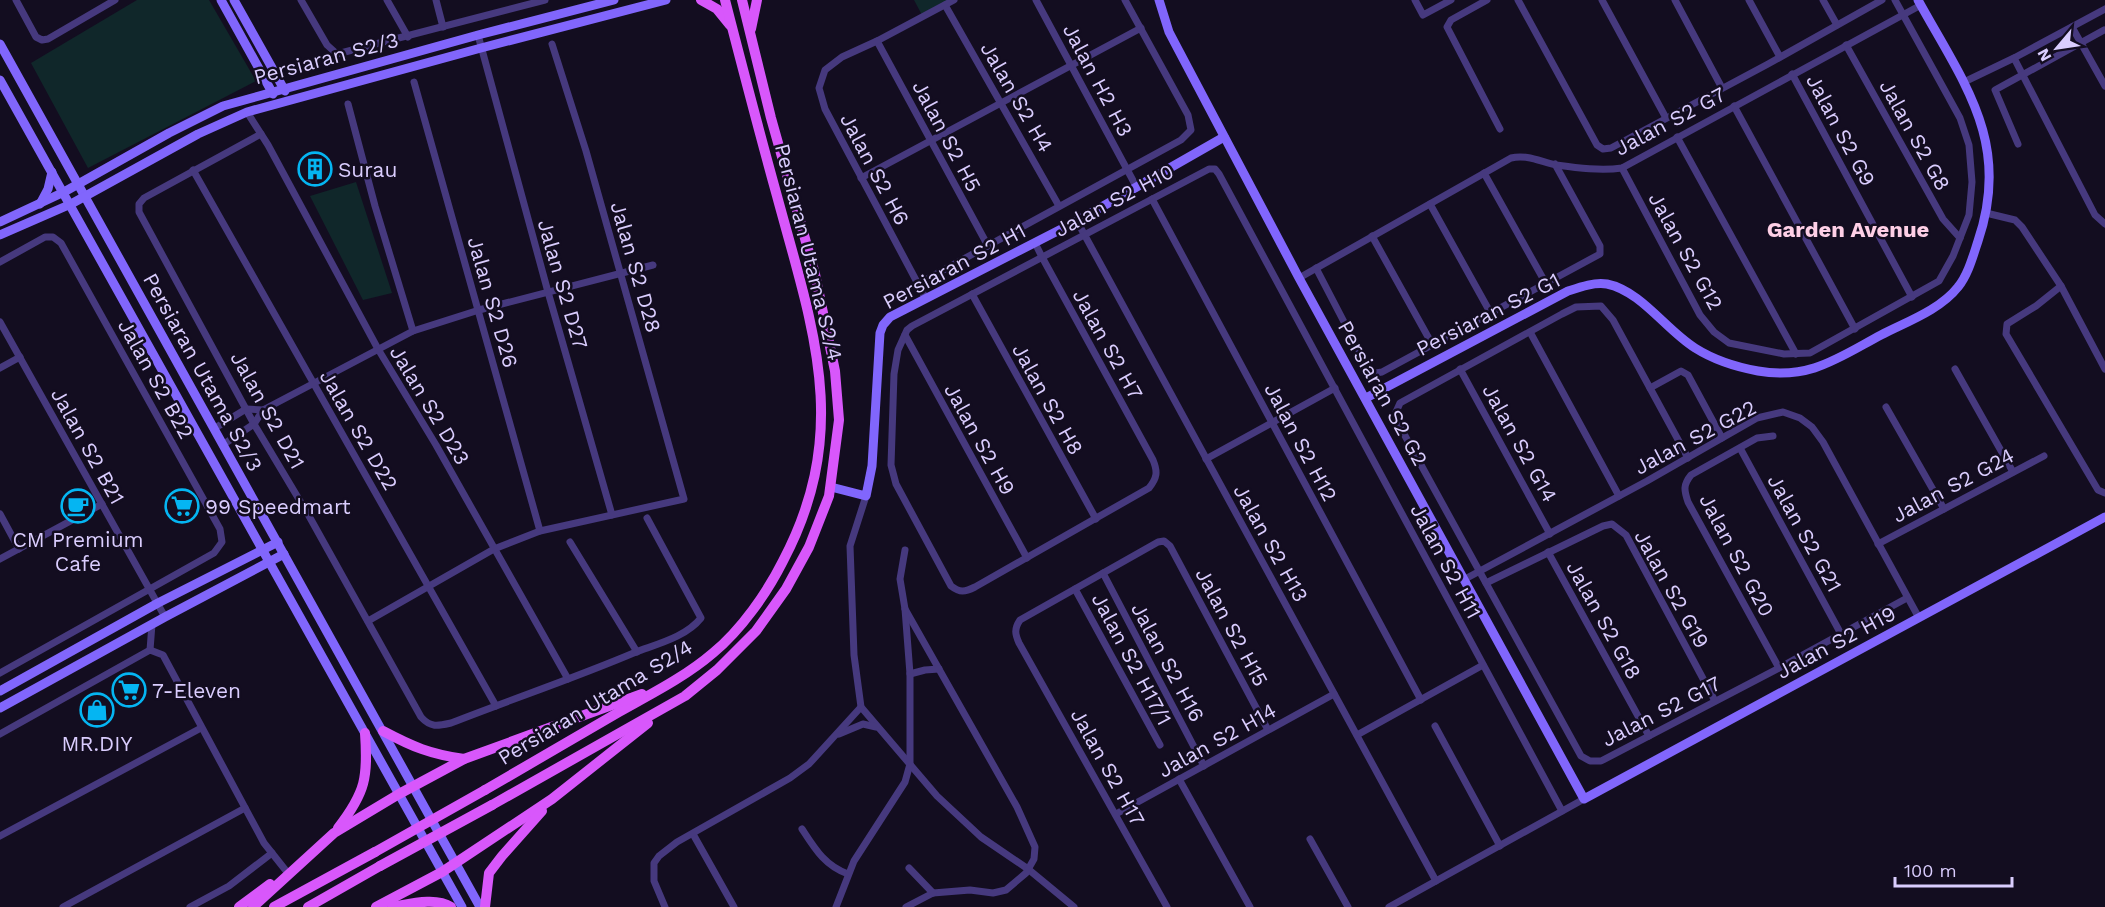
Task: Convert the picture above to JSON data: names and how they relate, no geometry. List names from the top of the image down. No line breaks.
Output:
{"streets":{"main road":["Persiaran Utama S2/4"],"street":["Persiaran S2/3","Jalan H2 H3","Jalan S2 H4","Jalan S2 G7","Jalan S2 G9","Jalan S2 G8","Jalan S2 H5","Jalan S2 H6","Jalan S2 H10","Jalan S2 G12","Persiaran S2 H1","Jalan S2 D28","Jalan S2 D27","Jalan S2 D26","Persiaran S2 G1","Jalan S2 H7","Persiaran Utama S2/3","Jalan S2 B22","Persiaran S2 G2","Jalan S2 H8","Jalan S2 D23","Jalan S2 D21","Jalan S2 D22","Jalan S2 G22","Jalan S2 H9","Jalan S2 H12","Jalan S2 G14","Jalan S2 B21","Jalan S2 G24","Jalan S2 G21","Jalan S2 H13","Jalan S2 G20","Jalan S2 H11","Jalan S2 G19","Jalan S2 G18","Jalan S2 H15","Jalan S2 H19","Jalan S2 H17/1","Jalan S2 H16","Jalan S2 G17","Jalan S2 H14","Jalan S2 H17"]},"crossings":[["Persiaran S2/3","Jalan S2 D27"],["Persiaran S2/3","Persiaran Utama S2/3"],["Jalan H2 H3","Persiaran S2 H1"],["Jalan S2 G7","Jalan S2 G9"],["Jalan S2 G7","Jalan S2 G8"],["Jalan S2 G7","Jalan S2 G12"],["Jalan S2 G7","Persiaran S2 G1"],["Jalan S2 G7","Persiaran S2 G2"],["Jalan S2 H5","Jalan S2 H6"],["Jalan S2 H6","Persiaran S2 H1"],["Jalan S2 H10","Jalan S2 H7"],["Jalan S2 H10","Jalan S2 H8"],["Jalan S2 H10","Jalan S2 H9"],["Jalan S2 H10","Jalan S2 H12"],["Jalan S2 H10","Jalan S2 H13"],["Jalan S2 H10","Jalan S2 H11"],["Persiaran S2 H1","Jalan S2 H7"],["Persiaran S2 H1","Persiaran S2 G2"],["Persiaran S2 H1","Jalan S2 H13"],["Jalan S2 D28","Jalan S2 D27"],["Persiaran S2 G1","Persiaran S2 G2"],["Jalan S2 H7","Jalan S2 H8"],["Jalan S2 B22","Jalan S2 B21"],["Persiaran S2 G2","Jalan S2 G22"],["Persiaran S2 G2","Jalan S2 H19"],["Jalan S2 D21","Jalan S2 D22"],["Jalan S2 G22","Jalan S2 G14"],["Jalan S2 G22","Jalan S2 G24"],["Jalan S2 G22","Jalan S2 H19"],["Jalan S2 G22","Jalan S2 G17"],["Jalan S2 G14","Jalan S2 G17"],["Jalan S2 G21","Jalan S2 G20"],["Jalan S2 G21","Jalan S2 G17"],["Jalan S2 H13","Jalan S2 H14"],["Jalan S2 G20","Jalan S2 G17"],["Jalan S2 G19","Jalan S2 G18"],["Jalan S2 G19","Jalan S2 G17"],["Jalan S2 G18","Jalan S2 G17"],["Jalan S2 H15","Jalan S2 H16"],["Jalan S2 H15","Jalan S2 H14"],["Jalan S2 H17/1","Jalan S2 H17"],["Jalan S2 H16","Jalan S2 H14"],["Jalan S2 H14","Jalan S2 H17"]],"districts":["Garden Avenue"],"places":{"building":["Surau"],"cafe":["CM Premium Cafe"],"supermarket":["99 Speedmart","7-Eleven"],"shop":["MR.DIY"]},"scale_bar":"100 m","north":"bottom left"}
